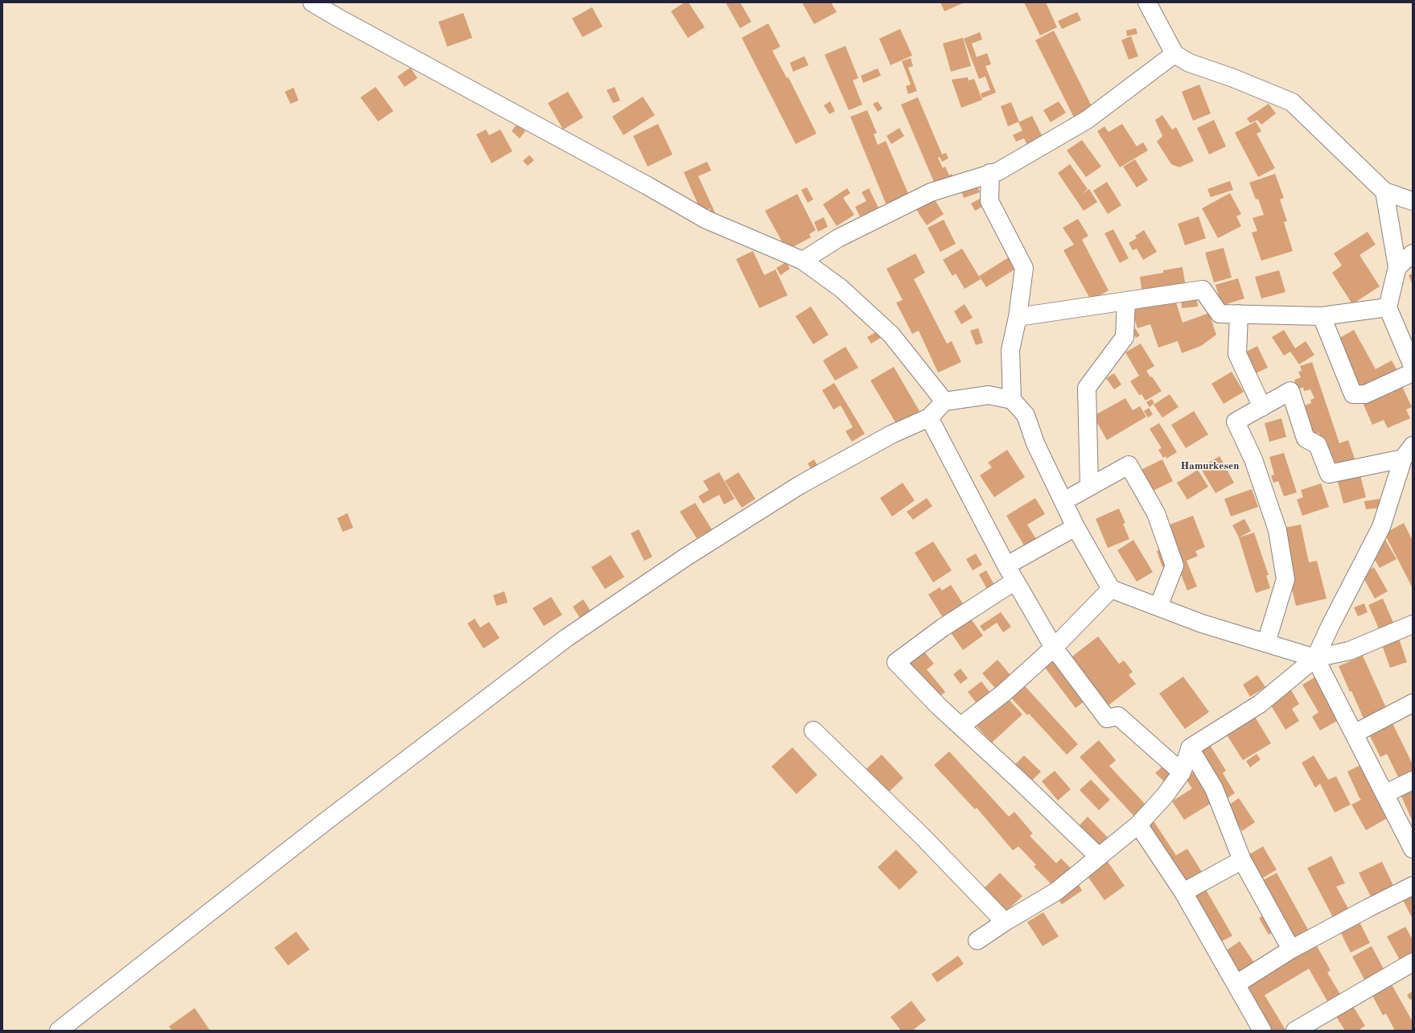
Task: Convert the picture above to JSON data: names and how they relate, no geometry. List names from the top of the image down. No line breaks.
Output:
{"districts":["Hamurkesen"]}
